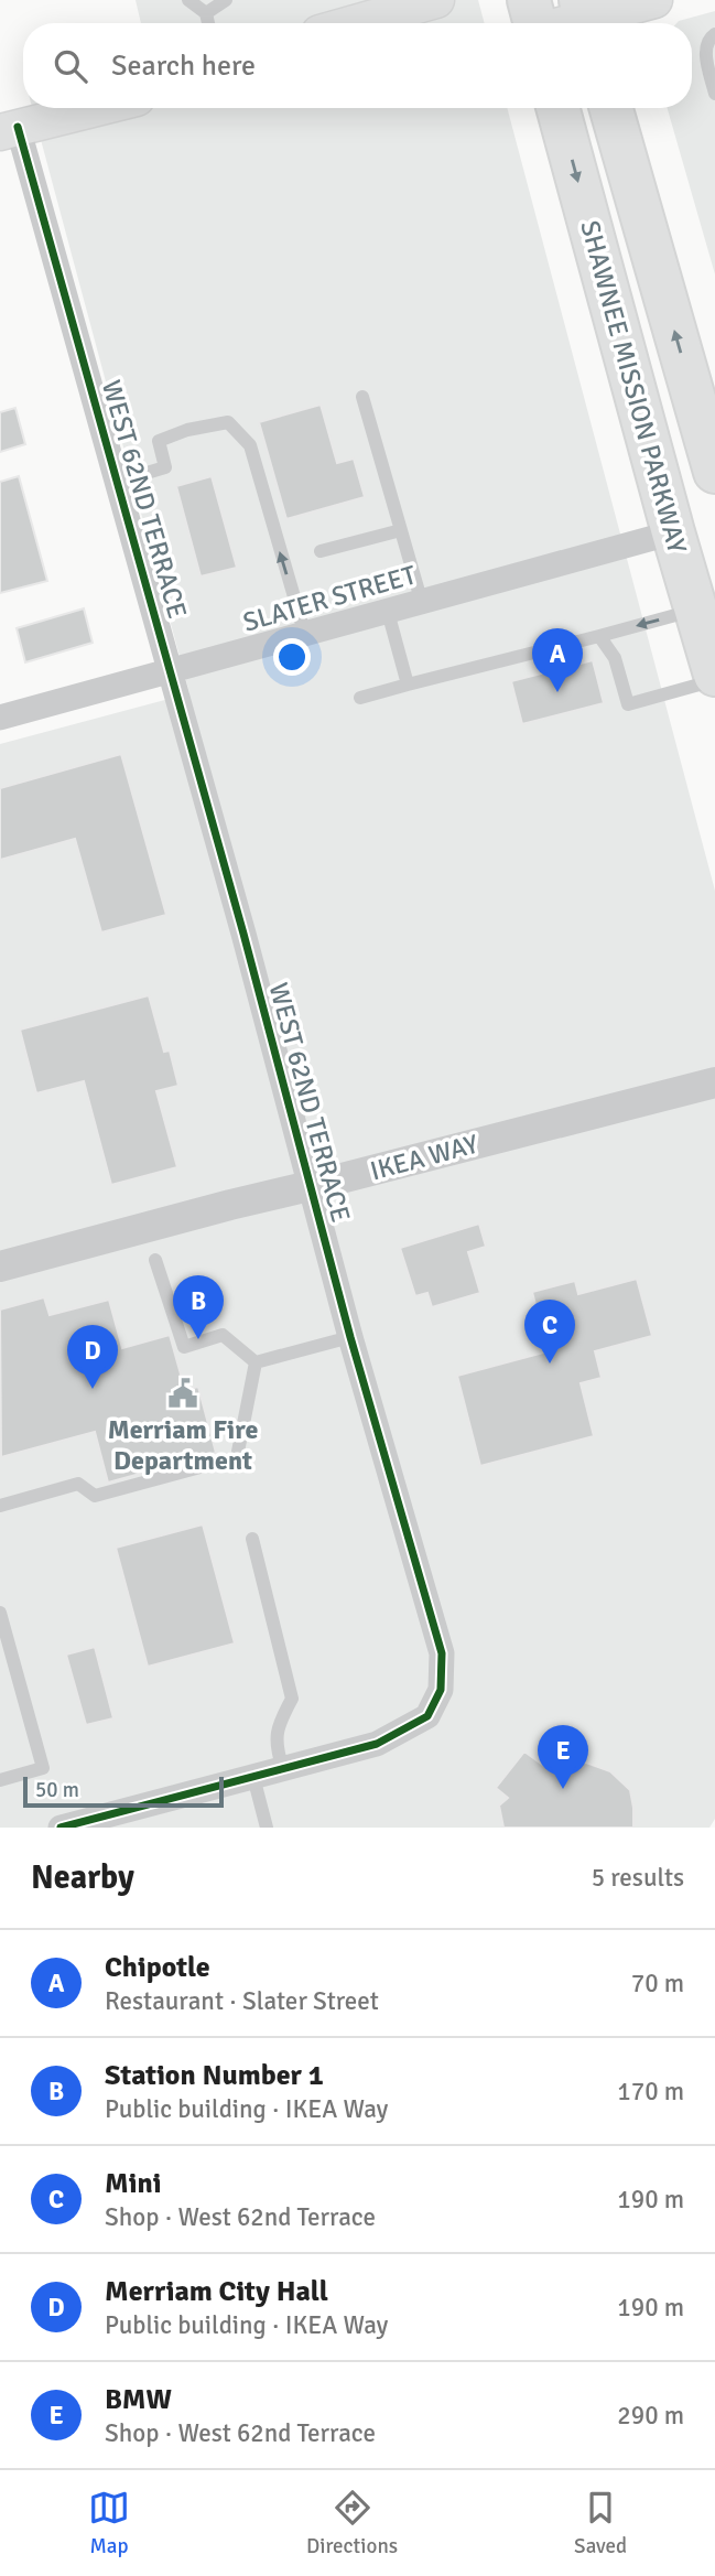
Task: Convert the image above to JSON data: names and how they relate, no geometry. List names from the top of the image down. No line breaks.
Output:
{"streets":{"highway":["SHAWNEE MISSION PARKWAY"],"street":["WEST 62ND TERRACE","SLATER STREET","IKEA WAY"]},"crossings":[["SHAWNEE MISSION PARKWAY","SLATER STREET"],["WEST 62ND TERRACE","SLATER STREET"],["WEST 62ND TERRACE","IKEA WAY"]],"places":{"public building":["Merriam Fire Department"]},"scale_bar":"50 m","page":{"search":"Search here","pins":["A","B","C","D","E"],"scale":"50 m","heading":["Nearby","5 results"],"list":[{"mark":"A","name":"Chipotle","note":"Restaurant · Slater Street","value":"70 m"},{"mark":"B","name":"Station Number 1","note":"Public building · IKEA Way","value":"170 m"},{"mark":"C","name":"Mini","note":"Shop · West 62nd Terrace","value":"190 m"},{"mark":"D","name":"Merriam City Hall","note":"Public building · IKEA Way","value":"190 m"},{"mark":"E","name":"BMW","note":"Shop · West 62nd Terrace","value":"290 m"}],"nav":["Map","Directions","Saved"]}}
